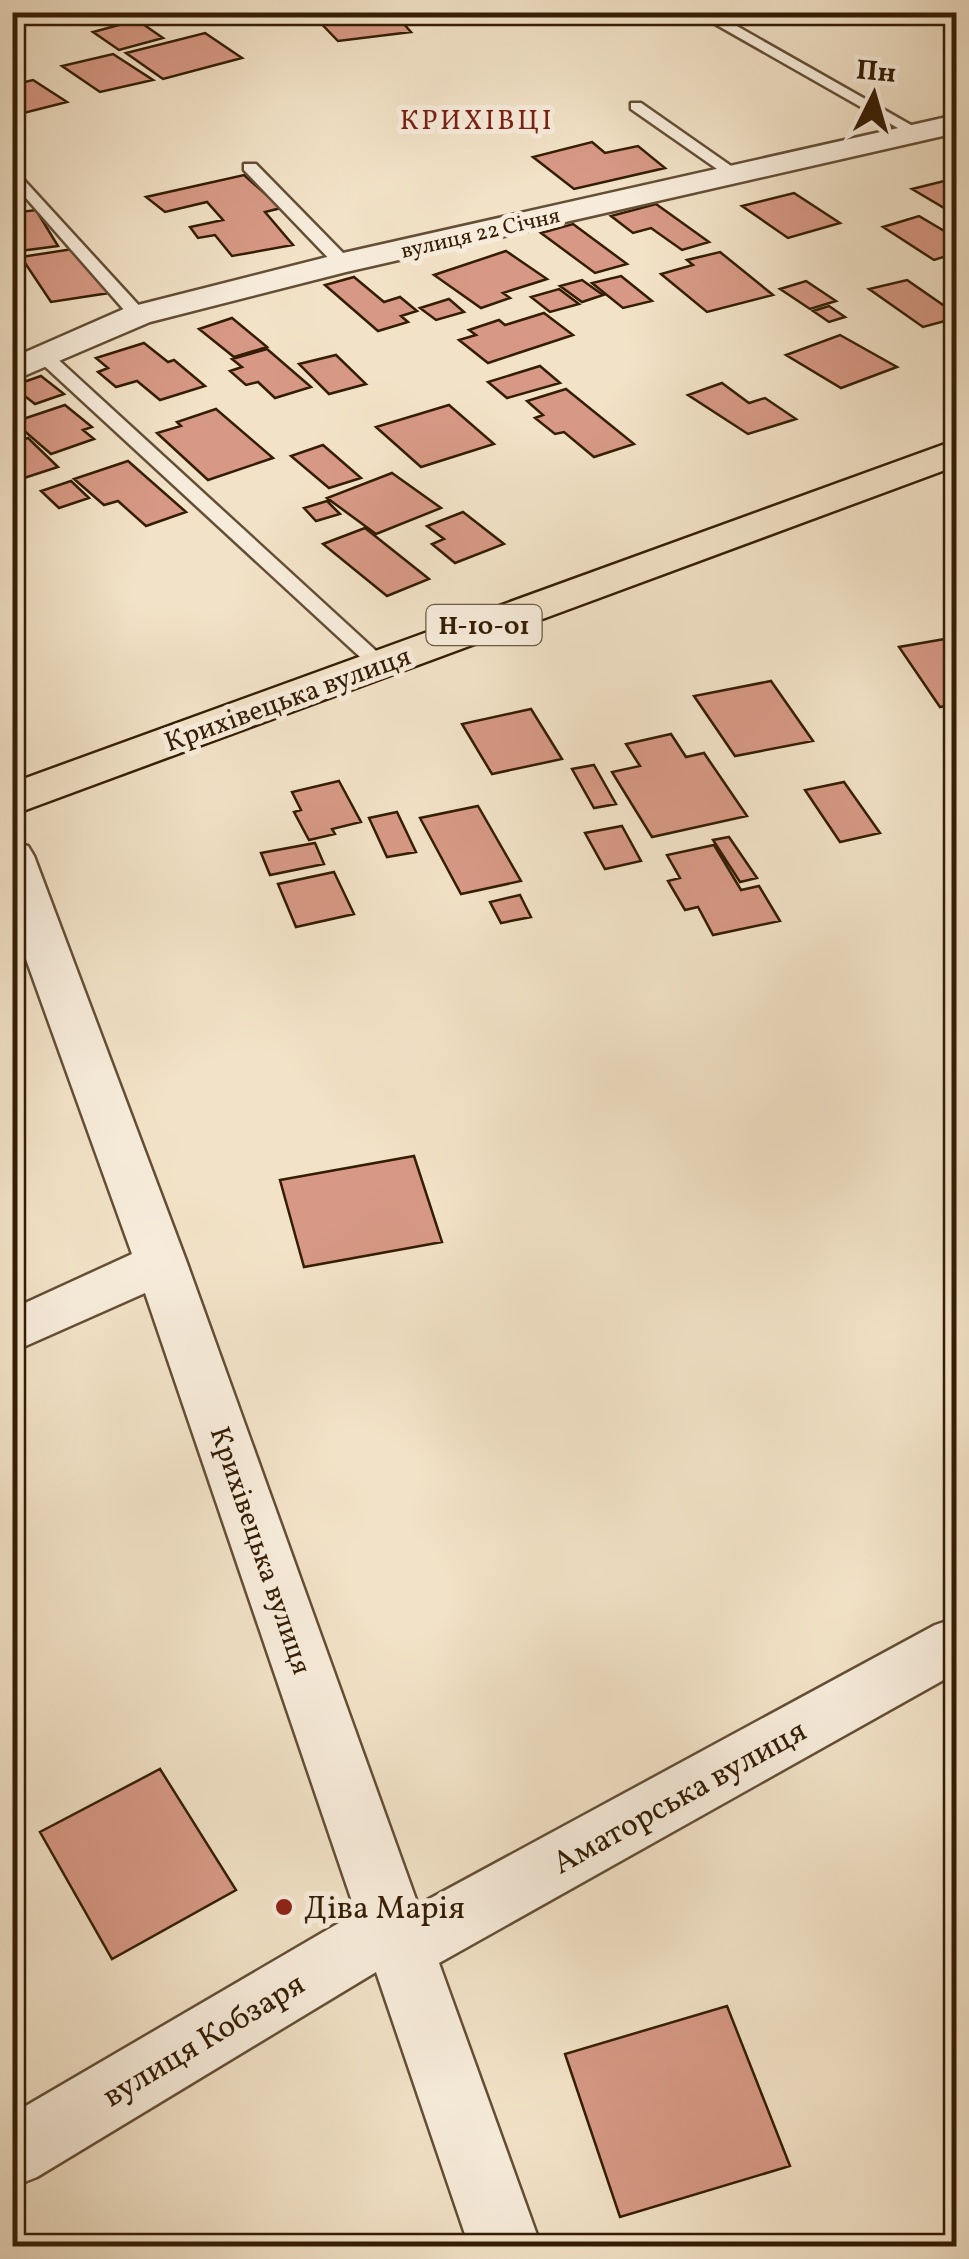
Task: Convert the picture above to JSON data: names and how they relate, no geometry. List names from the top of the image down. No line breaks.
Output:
{"streets":{"main road":["Н-10-01","Крихівецька вулиця"],"street":["вулиця 22 Січня","Аматорська вулиця","вулиця Кобзаря"]},"crossings":[["Крихівецька вулиця","Аматорська вулиця"],["Крихівецька вулиця","вулиця Кобзаря"],["Аматорська вулиця","вулиця Кобзаря"]],"districts":["КРИХІВЦІ"],"places":["Діва Марія"],"north":"top"}
